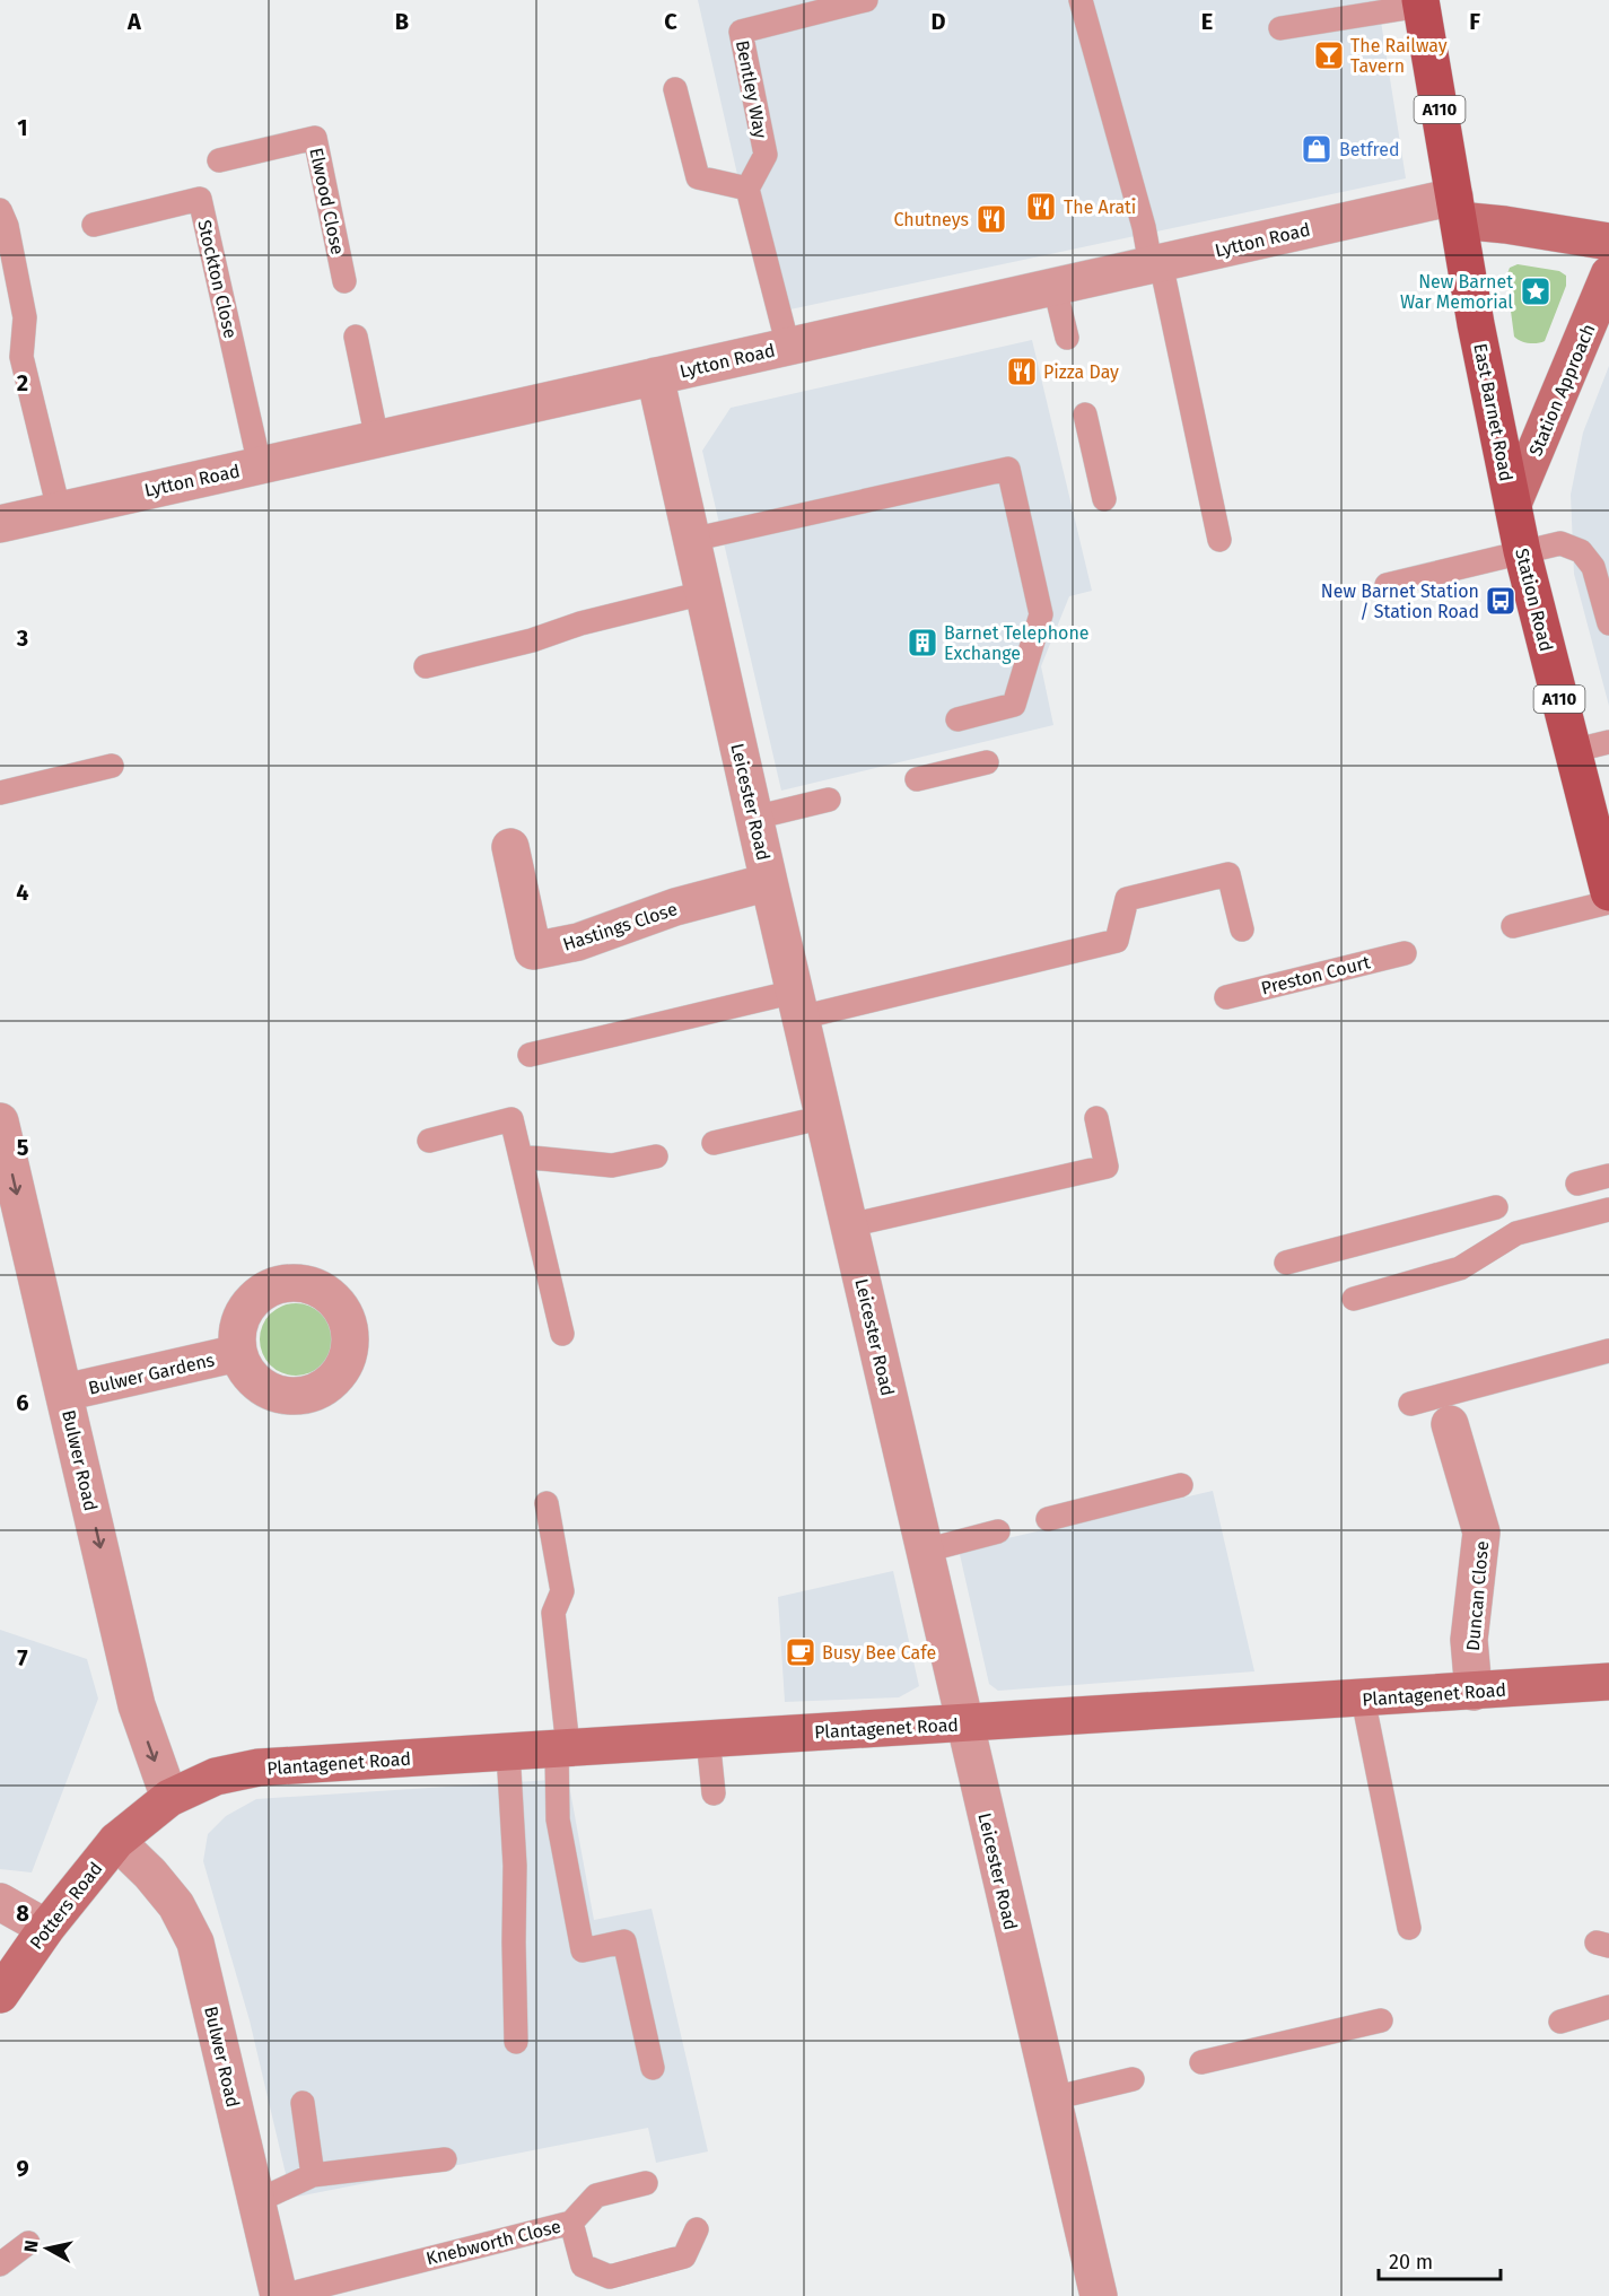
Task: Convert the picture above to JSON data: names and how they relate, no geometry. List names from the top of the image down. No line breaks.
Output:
{"streets":{"main road":["A110","East Barnet Road","Station Road"],"street":["Lytton Road","Station Approach","Leicester Road","Hastings Close","Bulwer Gardens","Bulwer Road","Duncan Close","Plantagenet Road","Potters Road"],"lane":["Bentley Way","Elwood Close","Stockton Close","Preston Court","Knebworth Close"]},"crossings":[["Lytton Road","Stockton Close"],["Lytton Road","East Barnet Road"],["Lytton Road","Leicester Road"],["Station Approach","East Barnet Road"],["Station Approach","Station Road"],["East Barnet Road","Station Road"],["Leicester Road","Hastings Close"],["Leicester Road","Plantagenet Road"],["Bulwer Gardens","Bulwer Road"],["Bulwer Road","Plantagenet Road"],["Bulwer Road","Potters Road"],["Bulwer Road","Knebworth Close"],["Duncan Close","Plantagenet Road"],["Plantagenet Road","Potters Road"]],"one_way":["Bulwer Road"],"places":{"bar":["The Railway Tavern"],"shop":["Betfred"],"restaurant":["The Arati","Chutneys","Pizza Day"],"place":["New Barnet War Memorial"],"bus stop":["New Barnet Station / Station Road"],"building":["Barnet Telephone Exchange"],"cafe":["Busy Bee Cafe"]},"scale_bar":"20 m","north":"left","grid":{"columns":["A","B","C","D","E","F"],"rows":["1","2","3","4","5","6","7","8","9"]}}
